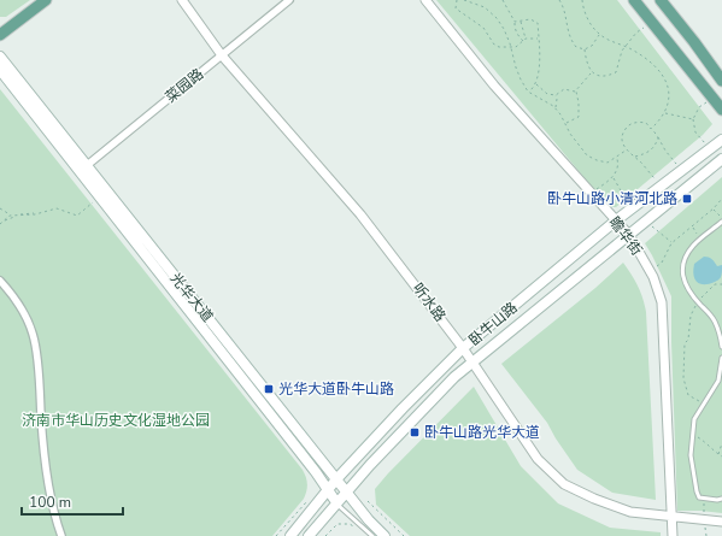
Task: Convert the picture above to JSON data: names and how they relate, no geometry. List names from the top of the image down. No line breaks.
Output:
{"streets":{"main road":["光华大道","卧牛山路"],"street":["菜园路","瞻华街","听水路"]},"crossings":[["菜园路","光华大道"],["菜园路","听水路"],["瞻华街","听水路"],["瞻华街","卧牛山路"],["光华大道","卧牛山路"],["听水路","卧牛山路"]],"parks":["济南市华山历史文化湿地公园"],"places":{"transit":["卧牛山路小清河北路","光华大道卧牛山路","卧牛山路光华大道"]},"scale_bar":"100 m"}
